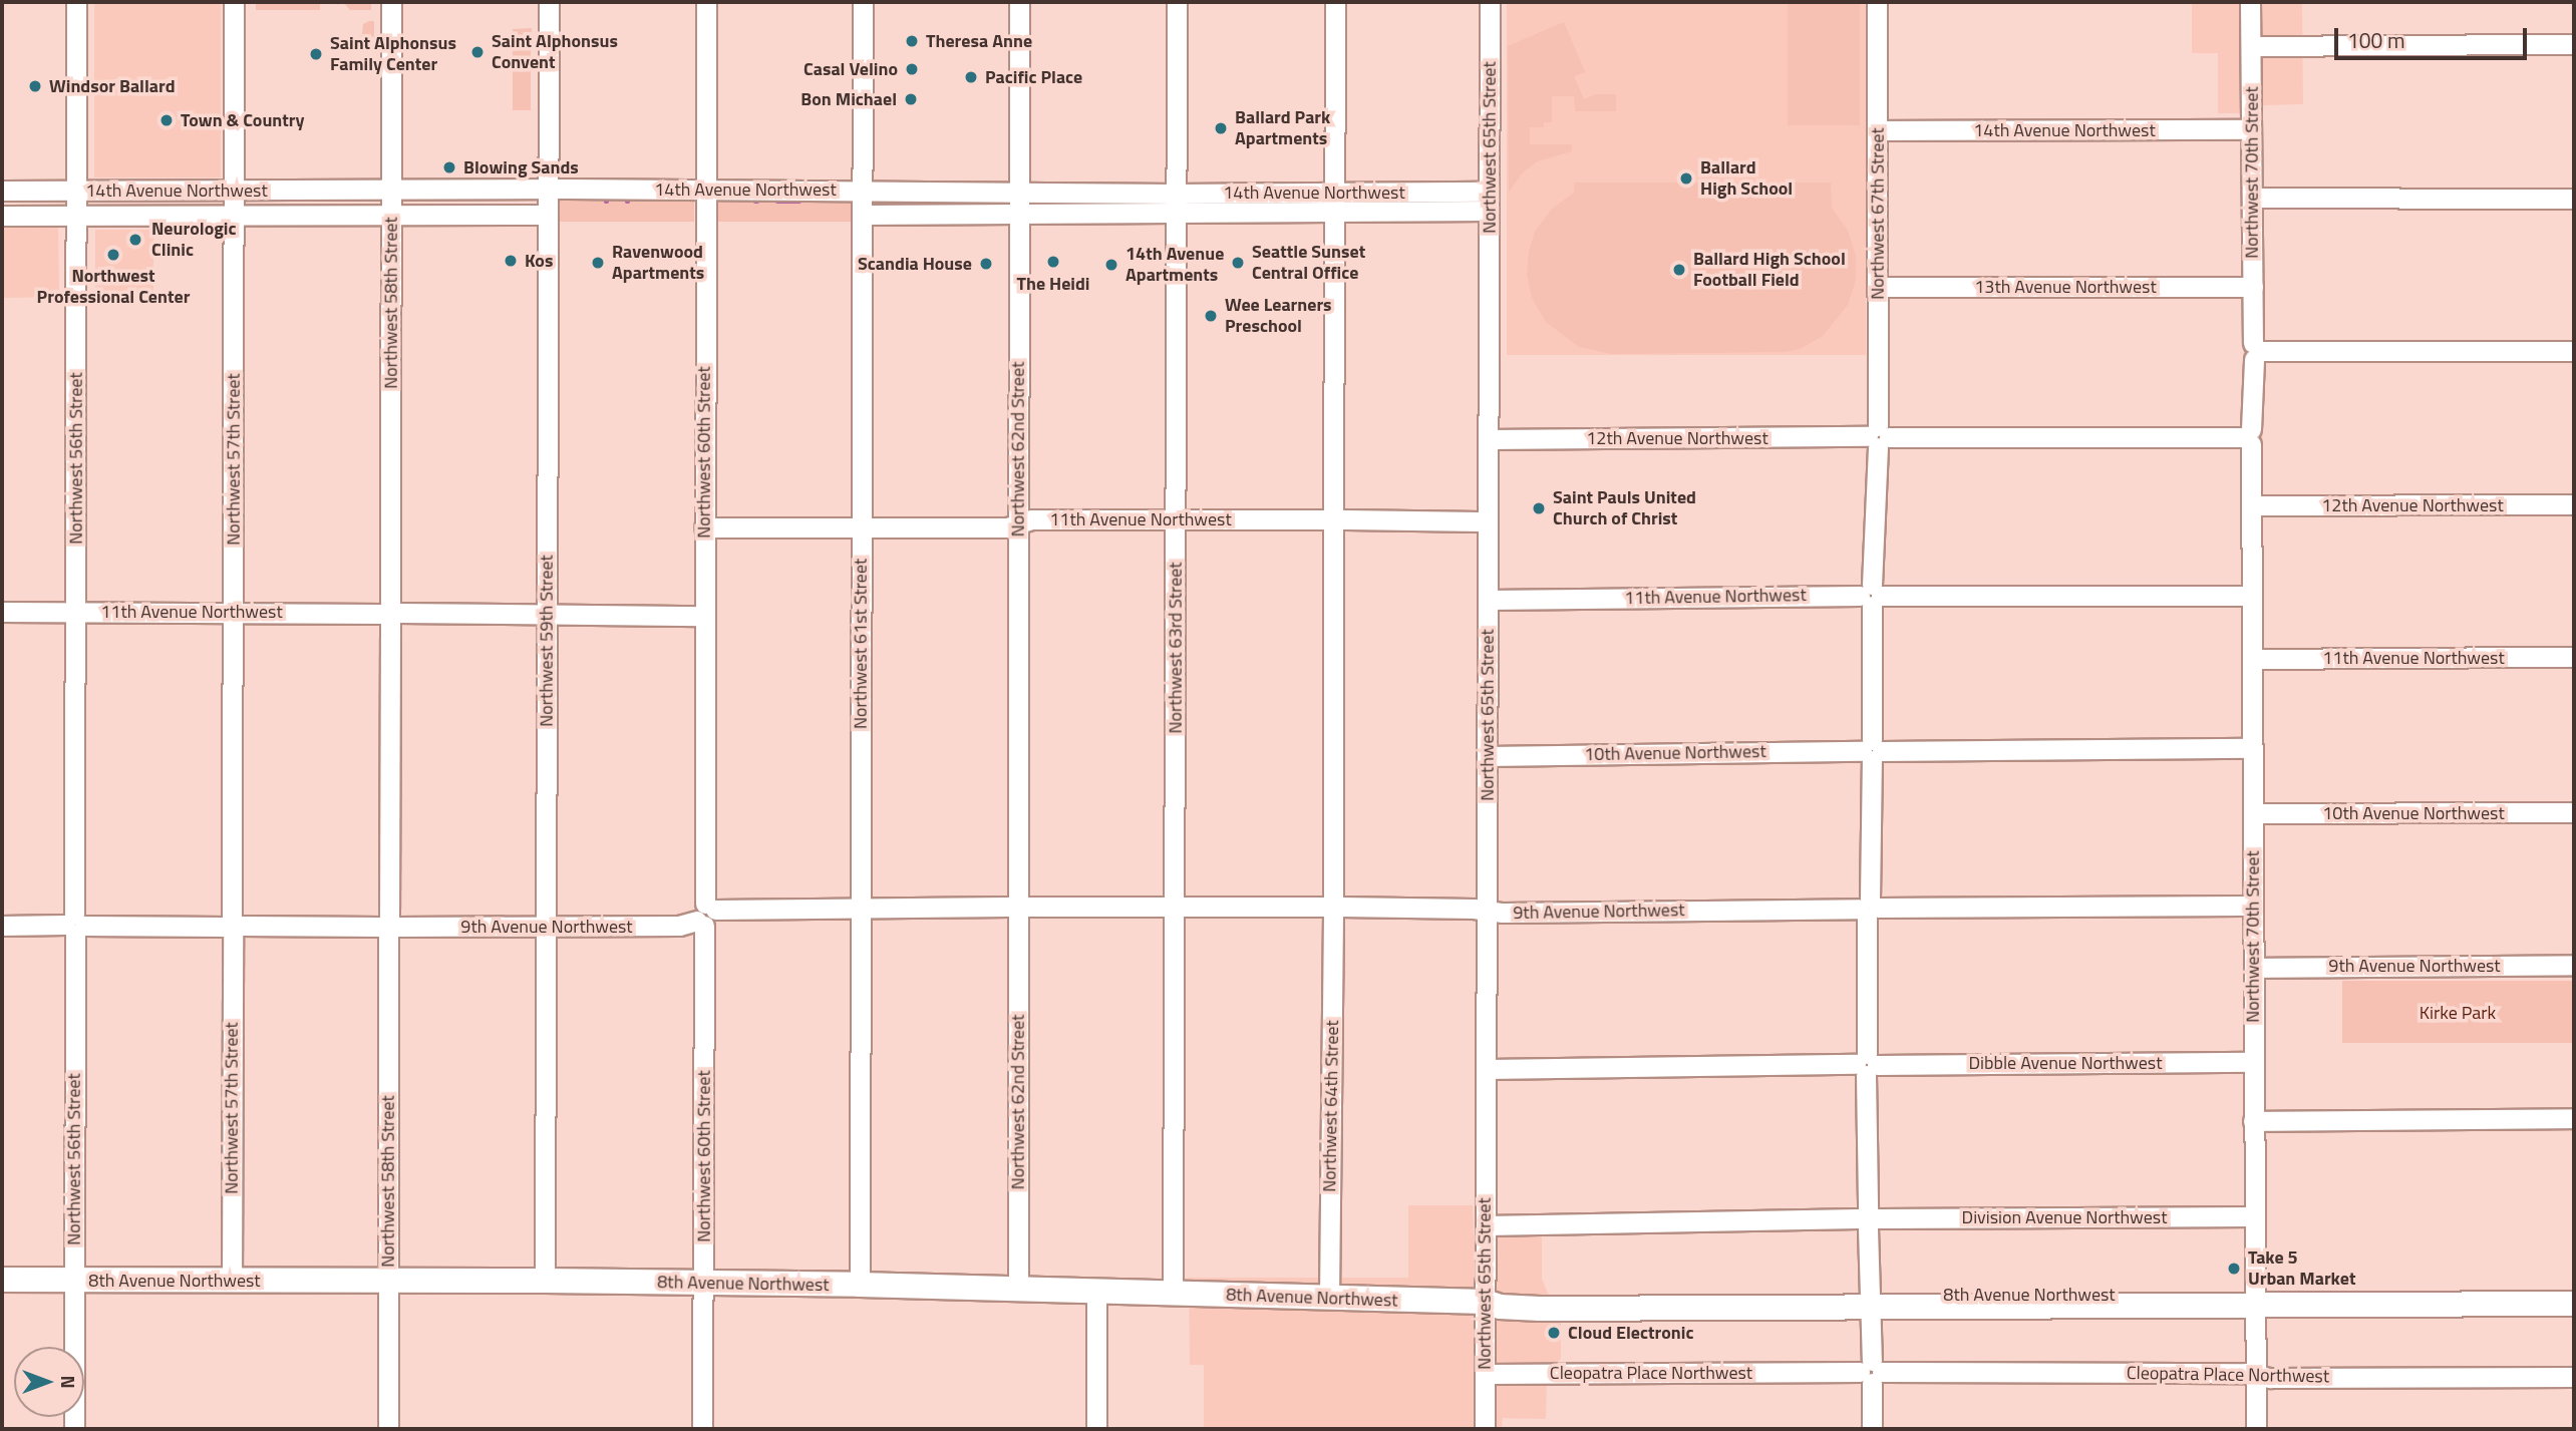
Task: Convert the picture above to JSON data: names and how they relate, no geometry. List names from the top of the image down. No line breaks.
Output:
{"streets":{"main road":["8th Avenue Northwest"],"street":["14th Avenue Northwest","Northwest 65th Street","Northwest 70th Street","Northwest 67th Street","13th Avenue Northwest","Northwest 58th Street","12th Avenue Northwest","Northwest 62nd Street","Northwest 60th Street","Northwest 56th Street","Northwest 57th Street","11th Avenue Northwest","Northwest 59th Street","Northwest 61st Street","Northwest 63rd Street","10th Avenue Northwest","9th Avenue Northwest","Dibble Avenue Northwest","Northwest 64th Street","Division Avenue Northwest","Cleopatra Place Northwest"]},"crossings":[["14th Avenue Northwest","Northwest 65th Street"],["14th Avenue Northwest","Northwest 70th Street"],["14th Avenue Northwest","Northwest 67th Street"],["14th Avenue Northwest","Northwest 58th Street"],["14th Avenue Northwest","Northwest 62nd Street"],["14th Avenue Northwest","Northwest 60th Street"],["14th Avenue Northwest","Northwest 56th Street"],["14th Avenue Northwest","Northwest 57th Street"],["14th Avenue Northwest","Northwest 59th Street"],["14th Avenue Northwest","Northwest 61st Street"],["14th Avenue Northwest","Northwest 63rd Street"],["14th Avenue Northwest","Northwest 64th Street"],["Northwest 65th Street","12th Avenue Northwest"],["Northwest 65th Street","11th Avenue Northwest"],["Northwest 65th Street","10th Avenue Northwest"],["Northwest 65th Street","9th Avenue Northwest"],["Northwest 65th Street","Dibble Avenue Northwest"],["Northwest 65th Street","Division Avenue Northwest"],["Northwest 65th Street","8th Avenue Northwest"],["Northwest 65th Street","Cleopatra Place Northwest"],["Northwest 70th Street","13th Avenue Northwest"],["Northwest 70th Street","12th Avenue Northwest"],["Northwest 70th Street","11th Avenue Northwest"],["Northwest 70th Street","10th Avenue Northwest"],["Northwest 70th Street","9th Avenue Northwest"],["Northwest 70th Street","Dibble Avenue Northwest"],["Northwest 70th Street","Division Avenue Northwest"],["Northwest 70th Street","8th Avenue Northwest"],["Northwest 70th Street","Cleopatra Place Northwest"],["Northwest 67th Street","13th Avenue Northwest"],["Northwest 67th Street","12th Avenue Northwest"],["Northwest 67th Street","11th Avenue Northwest"],["Northwest 67th Street","10th Avenue Northwest"],["Northwest 67th Street","9th Avenue Northwest"],["Northwest 67th Street","Dibble Avenue Northwest"],["Northwest 67th Street","Division Avenue Northwest"],["Northwest 67th Street","8th Avenue Northwest"],["Northwest 67th Street","Cleopatra Place Northwest"],["Northwest 58th Street","11th Avenue Northwest"],["Northwest 58th Street","9th Avenue Northwest"],["Northwest 58th Street","8th Avenue Northwest"],["Northwest 62nd Street","11th Avenue Northwest"],["Northwest 62nd Street","9th Avenue Northwest"],["Northwest 62nd Street","8th Avenue Northwest"],["Northwest 60th Street","11th Avenue Northwest"],["Northwest 60th Street","9th Avenue Northwest"],["Northwest 60th Street","8th Avenue Northwest"],["Northwest 56th Street","11th Avenue Northwest"],["Northwest 56th Street","9th Avenue Northwest"],["Northwest 56th Street","8th Avenue Northwest"],["Northwest 57th Street","11th Avenue Northwest"],["Northwest 57th Street","9th Avenue Northwest"],["Northwest 57th Street","8th Avenue Northwest"],["11th Avenue Northwest","Northwest 59th Street"],["11th Avenue Northwest","Northwest 61st Street"],["11th Avenue Northwest","Northwest 63rd Street"],["11th Avenue Northwest","Northwest 64th Street"],["Northwest 59th Street","9th Avenue Northwest"],["Northwest 59th Street","8th Avenue Northwest"],["Northwest 61st Street","9th Avenue Northwest"],["Northwest 61st Street","8th Avenue Northwest"],["Northwest 63rd Street","9th Avenue Northwest"],["Northwest 63rd Street","8th Avenue Northwest"],["9th Avenue Northwest","Northwest 64th Street"],["Northwest 64th Street","8th Avenue Northwest"]],"parks":["Kirke Park"],"places":["Theresa Anne","Saint Alphonsus Convent","Saint Alphonsus Family Center","Casal Velino","Pacific Place","Windsor Ballard","Bon Michael","Town & Country","Ballard Park Apartments","Blowing Sands","Ballard High School","Neurologic Clinic","Northwest Professional Center","Kos","The Heidi","Ravenwood Apartments","Seattle Sunset Central Office","Scandia House","14th Avenue Apartments","Ballard High School Football Field","Wee Learners Preschool","Saint Pauls United Church of Christ","Take 5 Urban Market","Cloud Electronic"],"scale_bar":"100 m","north":"right"}
